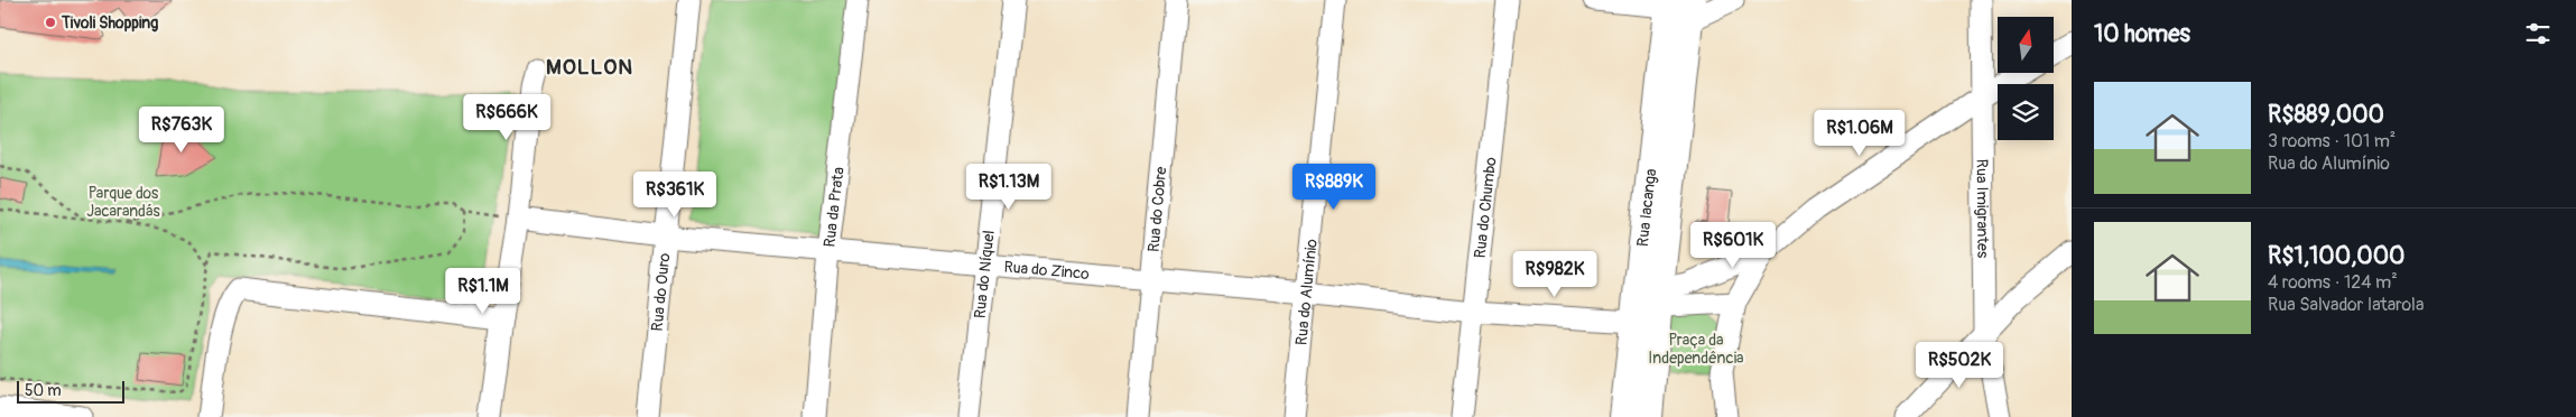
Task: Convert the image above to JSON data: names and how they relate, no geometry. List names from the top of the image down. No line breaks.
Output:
{"streets":{"main road":["Rua Iacanga"],"street":["Rua da Prata","Rua do Cobre","Rua do Chumbo","Rua Imigrantes","Rua do Zinco","Rua do Níquel","Rua do Ouro","Rua do Alumínio"]},"crossings":[["Rua da Prata","Rua do Zinco"],["Rua do Cobre","Rua do Zinco"],["Rua do Chumbo","Rua do Zinco"],["Rua Iacanga","Rua do Zinco"],["Rua do Zinco","Rua do Níquel"],["Rua do Zinco","Rua do Ouro"],["Rua do Zinco","Rua do Alumínio"]],"districts":["MOLLON"],"parks":["Parque dos Jacarandás","Praça da Independência"],"places":["Tivoli Shopping"],"scale_bar":"50 m","north":"top","page":{"heading":"10 homes","list":[{"name":"R$889,000","note":"3 rooms · 101 m² · Rua do Alumínio"},{"name":"R$1,100,000","note":"4 rooms · 124 m² · Rua Salvador Iatarola"}],"price":["R$666K","R$763K","R$1.06M","R$1.13M","R$889K","R$361K","R$601K","R$982K","R$1.1M","R$502K"],"scale":"50 m"}}
